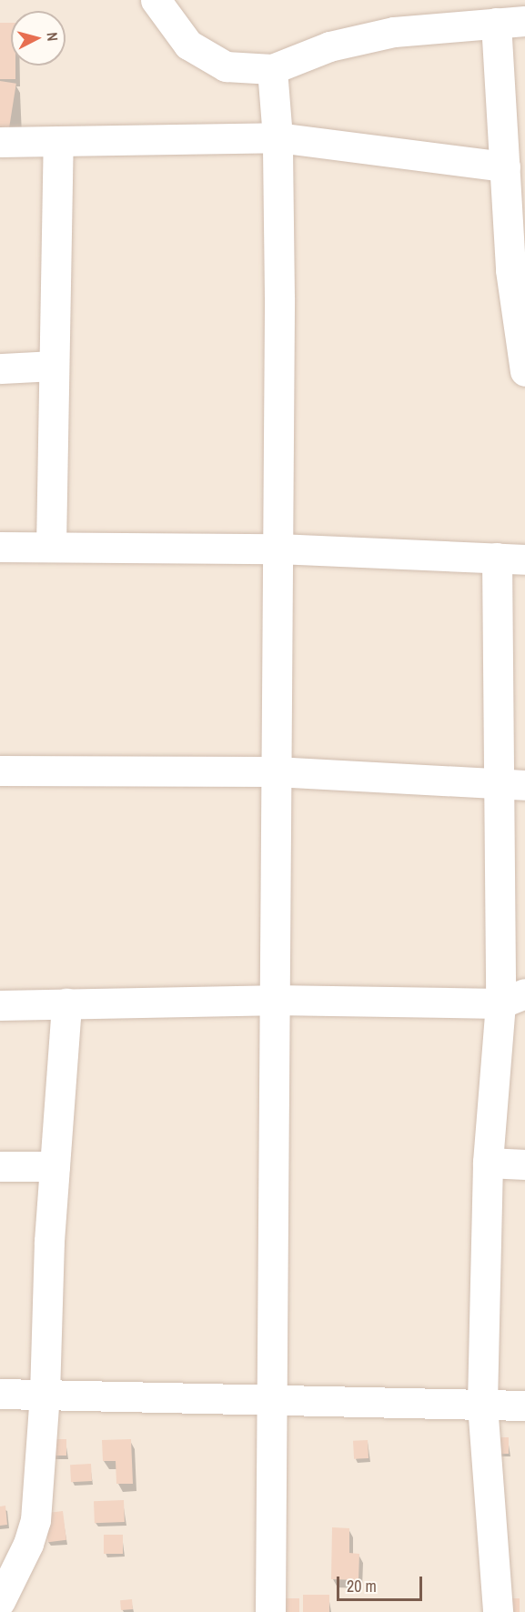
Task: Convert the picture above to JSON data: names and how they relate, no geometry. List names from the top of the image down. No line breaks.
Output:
{"scale_bar":"20 m","north":"right"}
